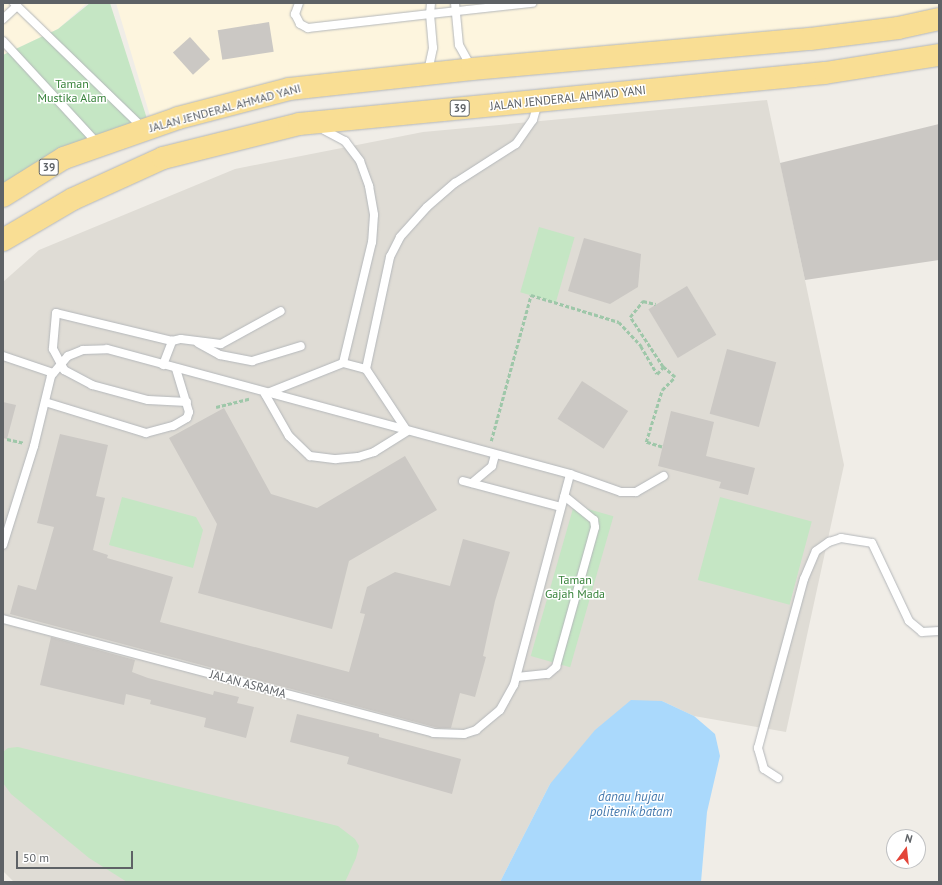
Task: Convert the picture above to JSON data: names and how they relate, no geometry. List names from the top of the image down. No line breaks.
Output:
{"streets":{"highway":["JALAN JENDERAL AHMAD YANI","39"],"lane":["JALAN ASRAMA"]},"water":["danau hujau politenik batam"],"parks":["Taman Mustika Alam","Taman Gajah Mada"],"scale_bar":"50 m","north":"top"}
